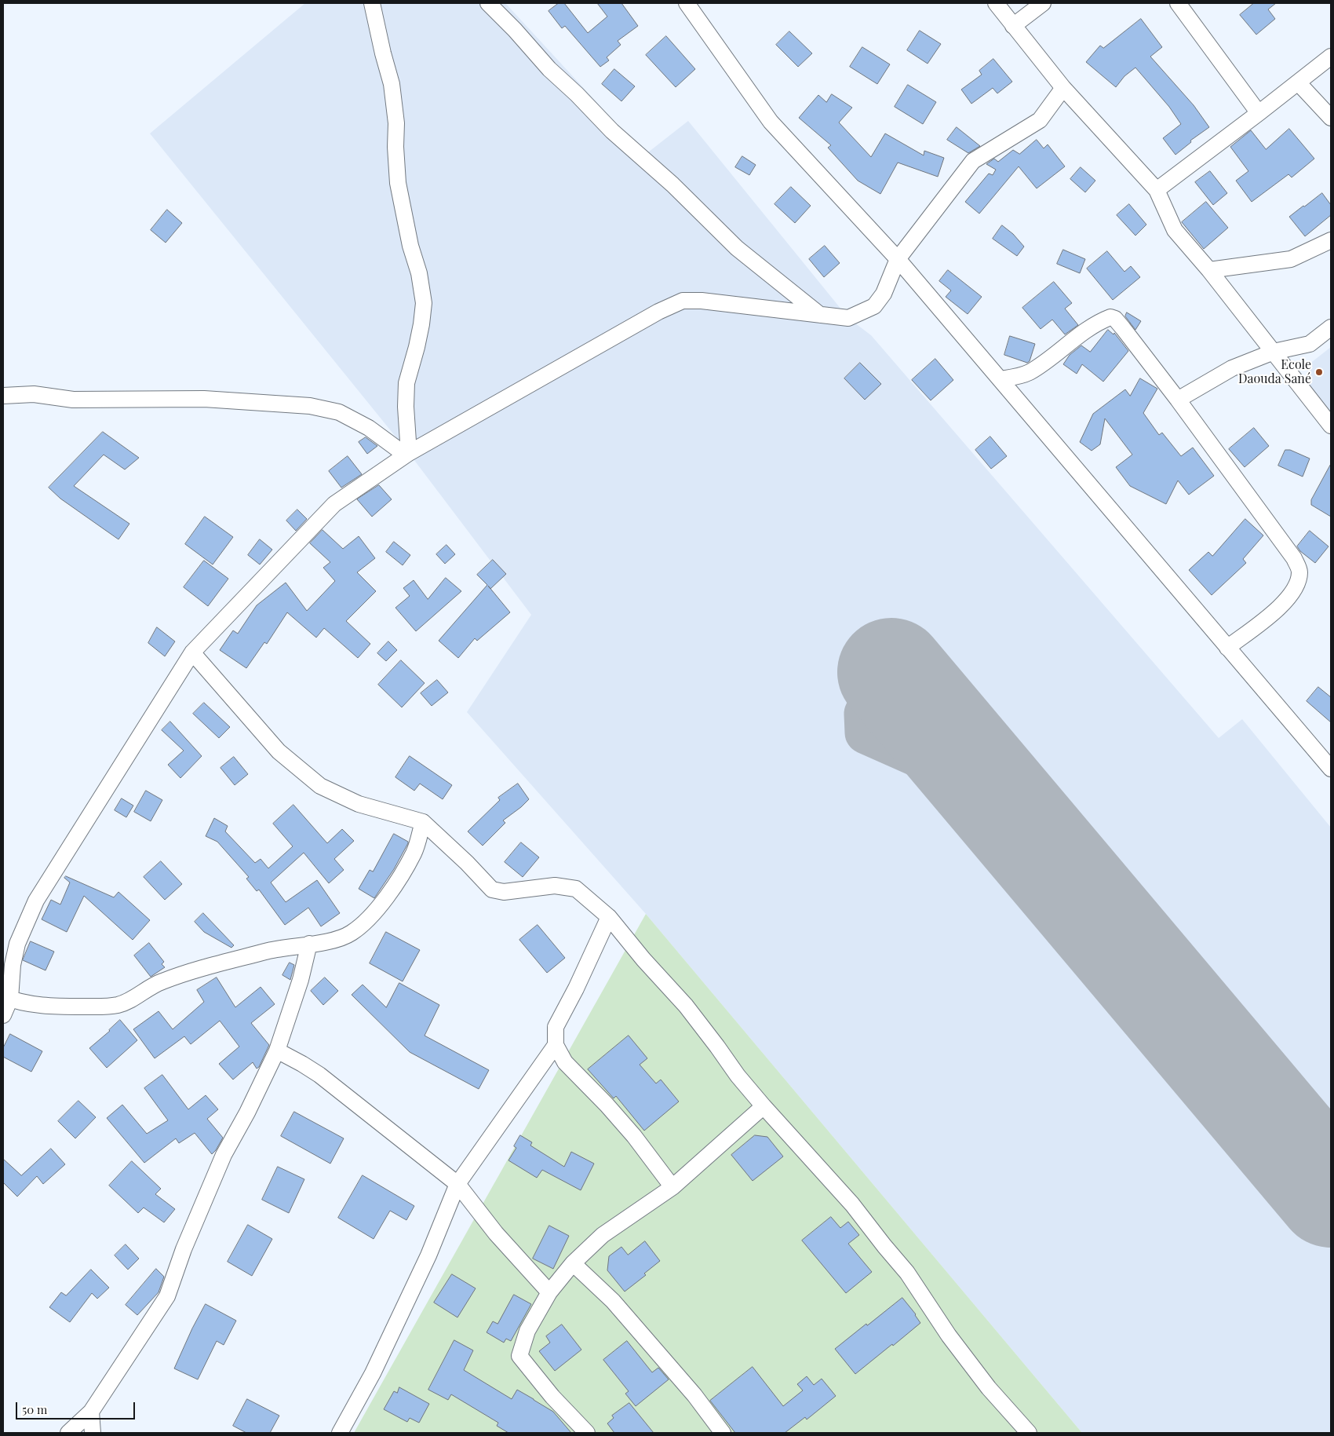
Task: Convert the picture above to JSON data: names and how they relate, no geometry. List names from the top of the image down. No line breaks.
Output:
{"places":["Ecole Daouda Sané"],"scale_bar":"50 m"}
